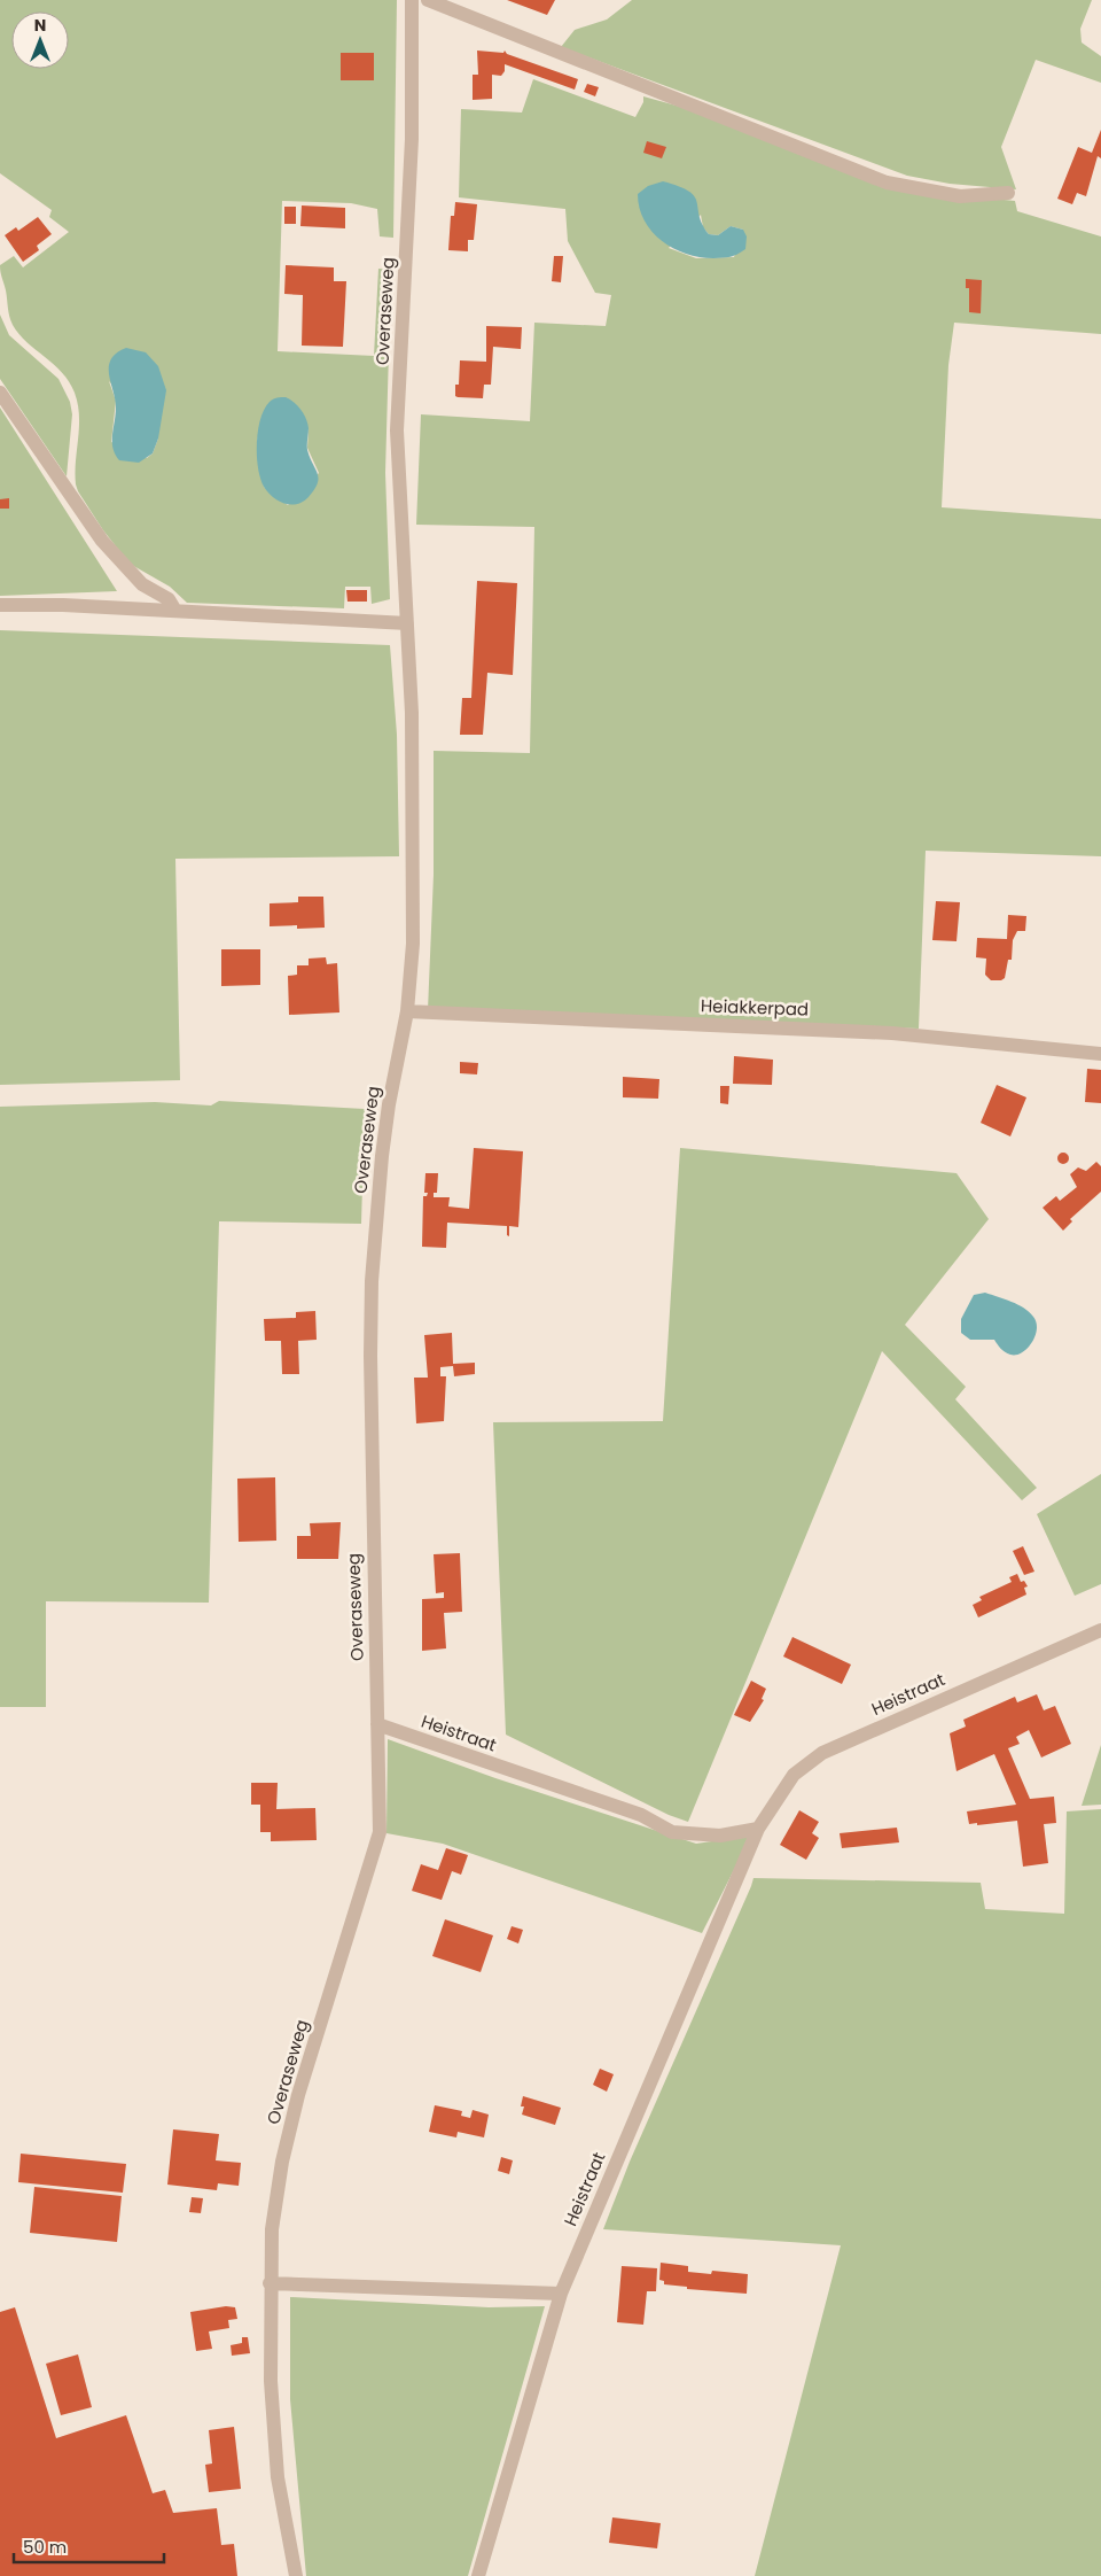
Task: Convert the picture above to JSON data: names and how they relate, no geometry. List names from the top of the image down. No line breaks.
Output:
{"streets":{"street":["Overaseweg","Heiakkerpad","Heistraat"]},"crossings":[["Overaseweg","Heiakkerpad"],["Overaseweg","Heistraat"]],"scale_bar":"50 m","north":"top"}
